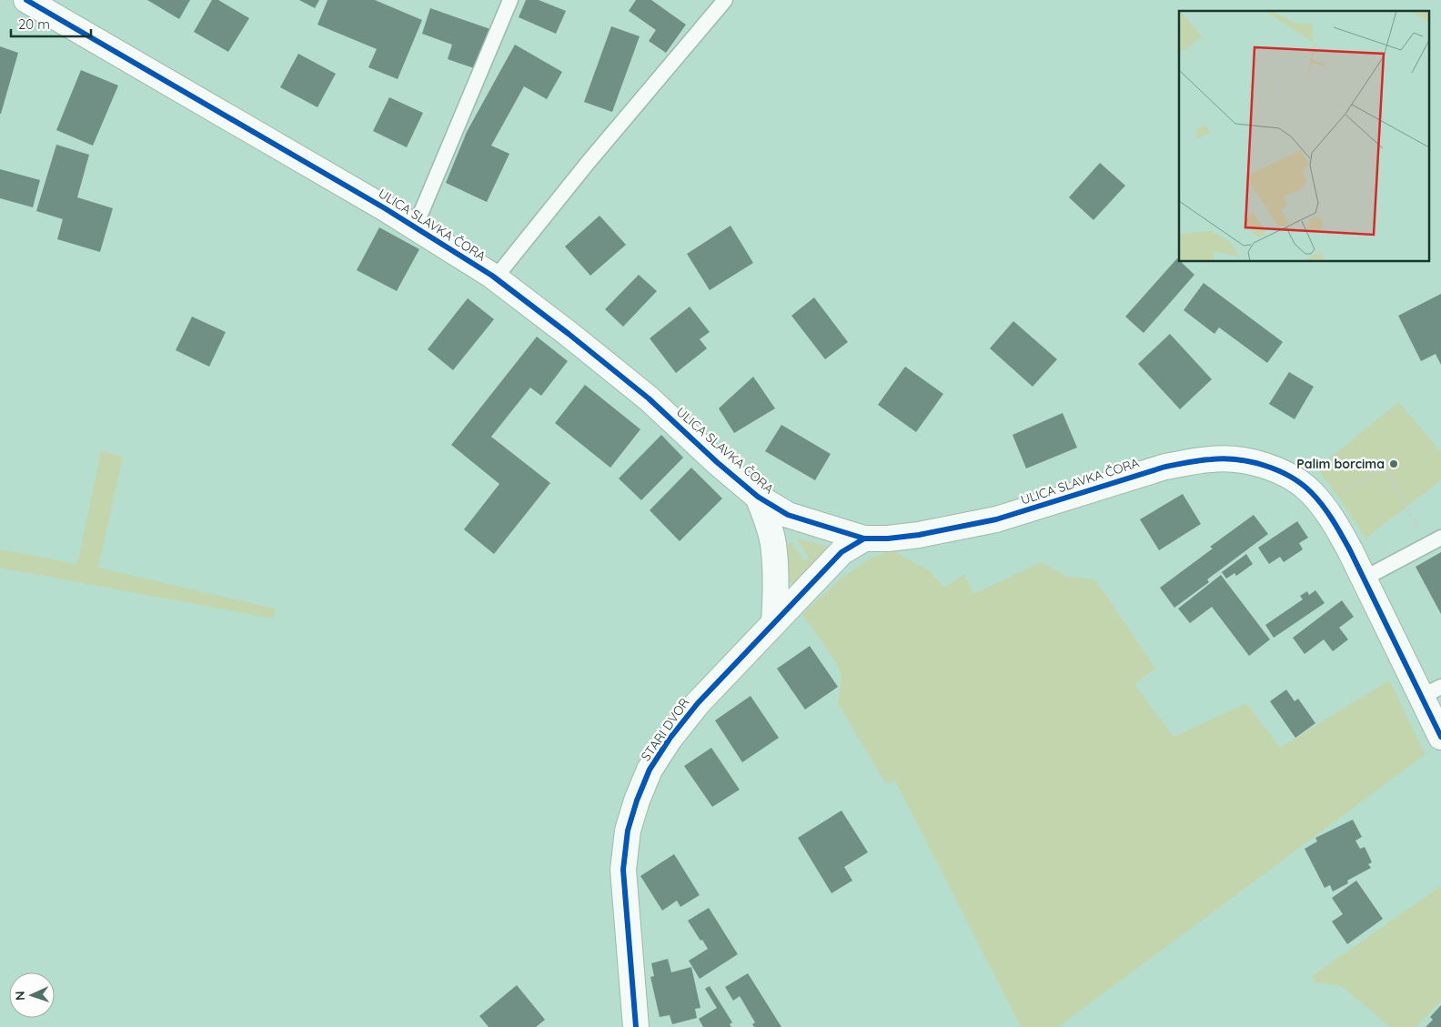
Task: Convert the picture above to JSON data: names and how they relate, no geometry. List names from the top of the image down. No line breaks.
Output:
{"streets":{"street":["ULICA SLAVKA ČORA","STARI DVOR"]},"crossings":[["ULICA SLAVKA ČORA","STARI DVOR"]],"places":["Palim borcima"],"scale_bar":"20 m","north":"left"}
